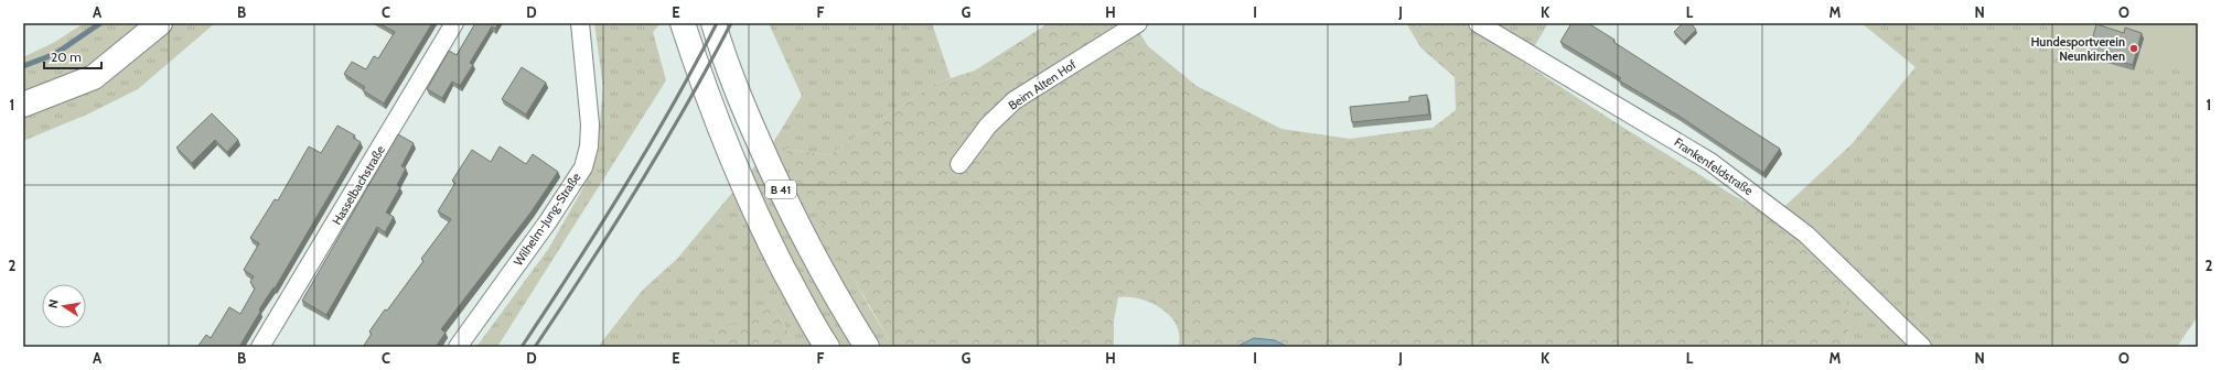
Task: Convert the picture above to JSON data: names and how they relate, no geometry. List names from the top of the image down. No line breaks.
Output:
{"streets":{"main road":["B 41"],"street":["Beim Alten Hof","Frankenfeldstraße","Hasselbachstraße","Wilhelm-Jung-Straße"]},"places":["Hundesportverein Neunkirchen"],"scale_bar":"20 m","north":"left","grid":{"columns":["A","B","C","D","E","F","G","H","I","J","K","L","M","N","O"],"rows":["1","2"]}}
